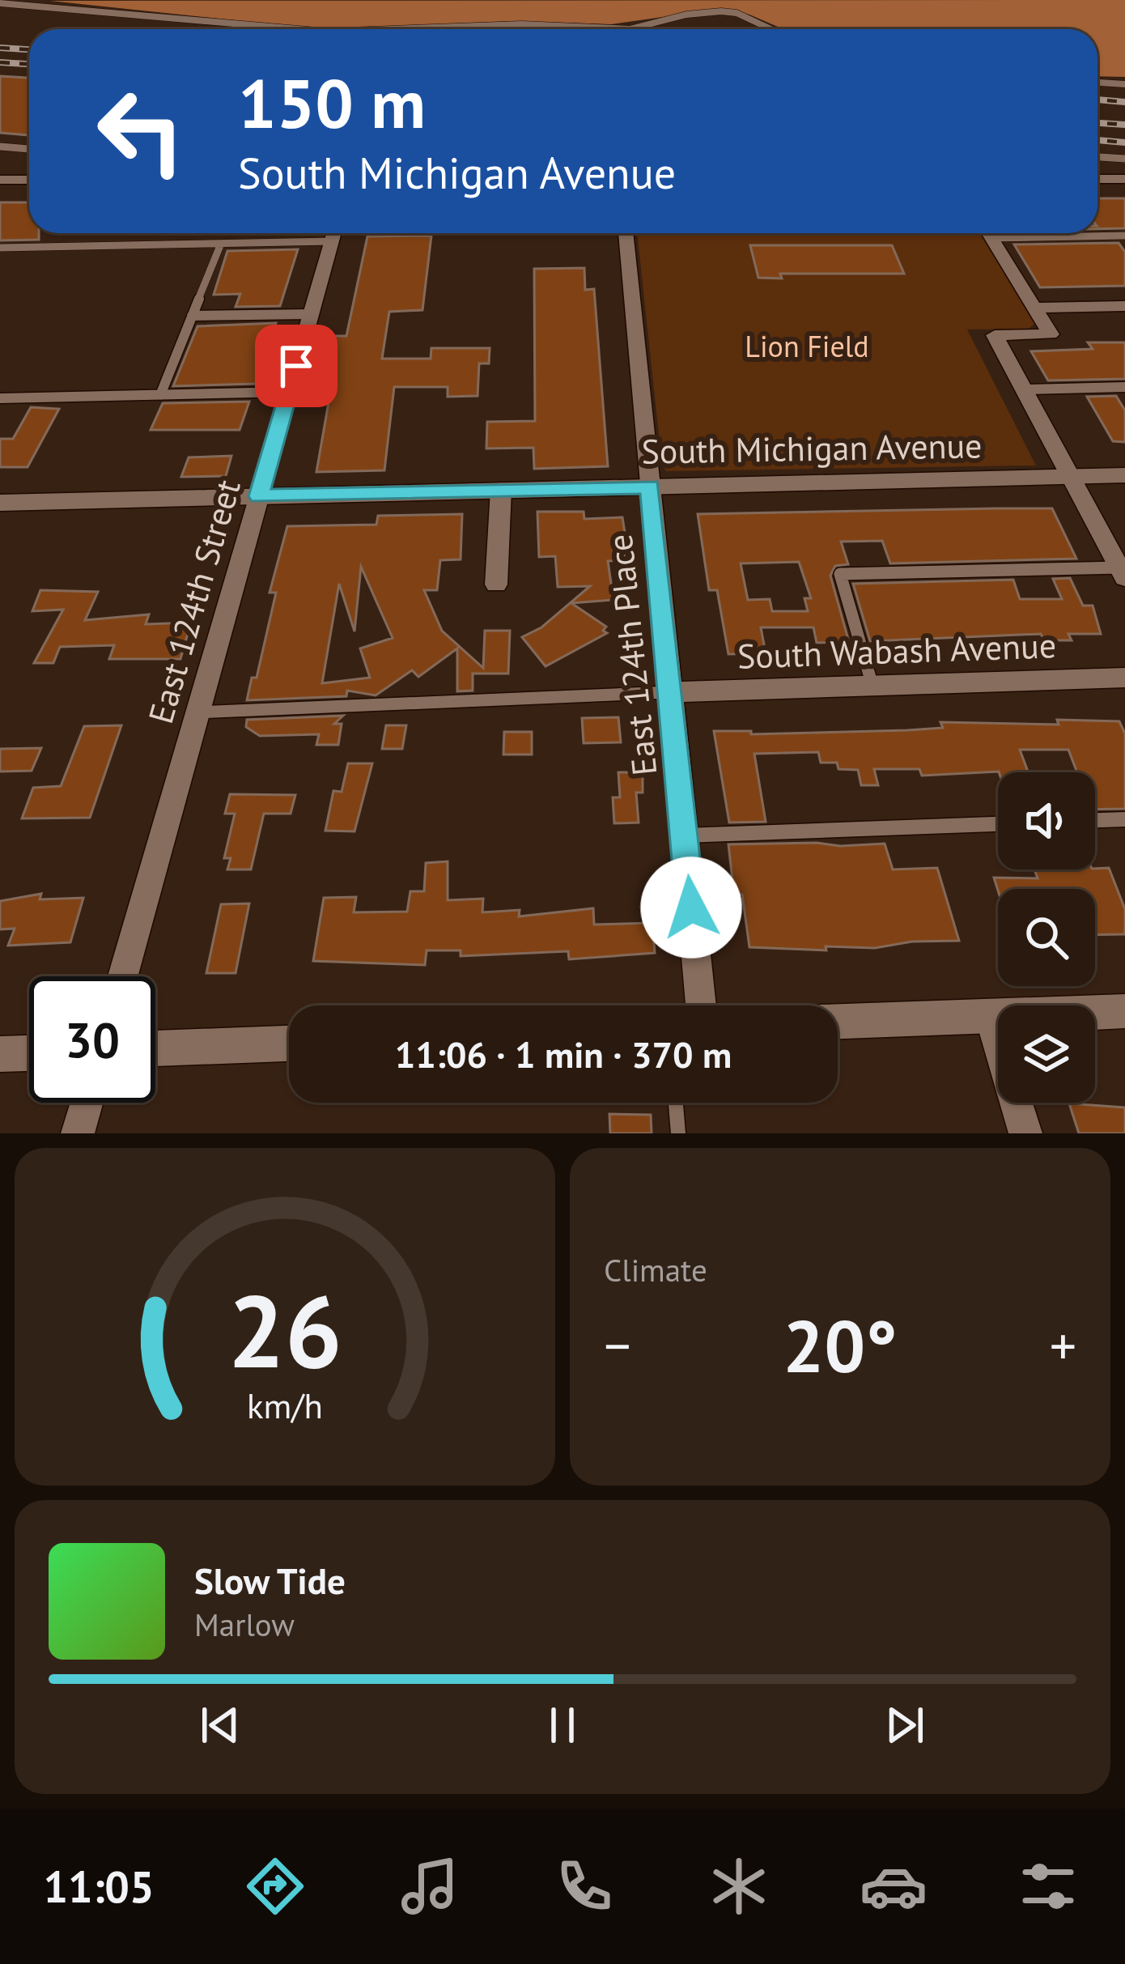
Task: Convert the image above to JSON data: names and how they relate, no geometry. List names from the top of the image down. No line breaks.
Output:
{"streets":{"main road":["South Michigan Avenue"],"street":["East 124th Street","South Wabash Avenue","East 124th Place"]},"crossings":[["South Michigan Avenue","East 124th Street"],["South Michigan Avenue","East 124th Place"],["South Wabash Avenue","East 124th Place"]],"parks":["Lion Field"],"page":{"turn":["150 m","South Michigan Avenue"],"limit":"30","trip":"11:06 · 1 min · 370 m","tile":"Climate","heat":["−","20°","+"],"song":["Slow Tide","Marlow"],"tabs":"11:05","gauge":["26","km/h"]}}
